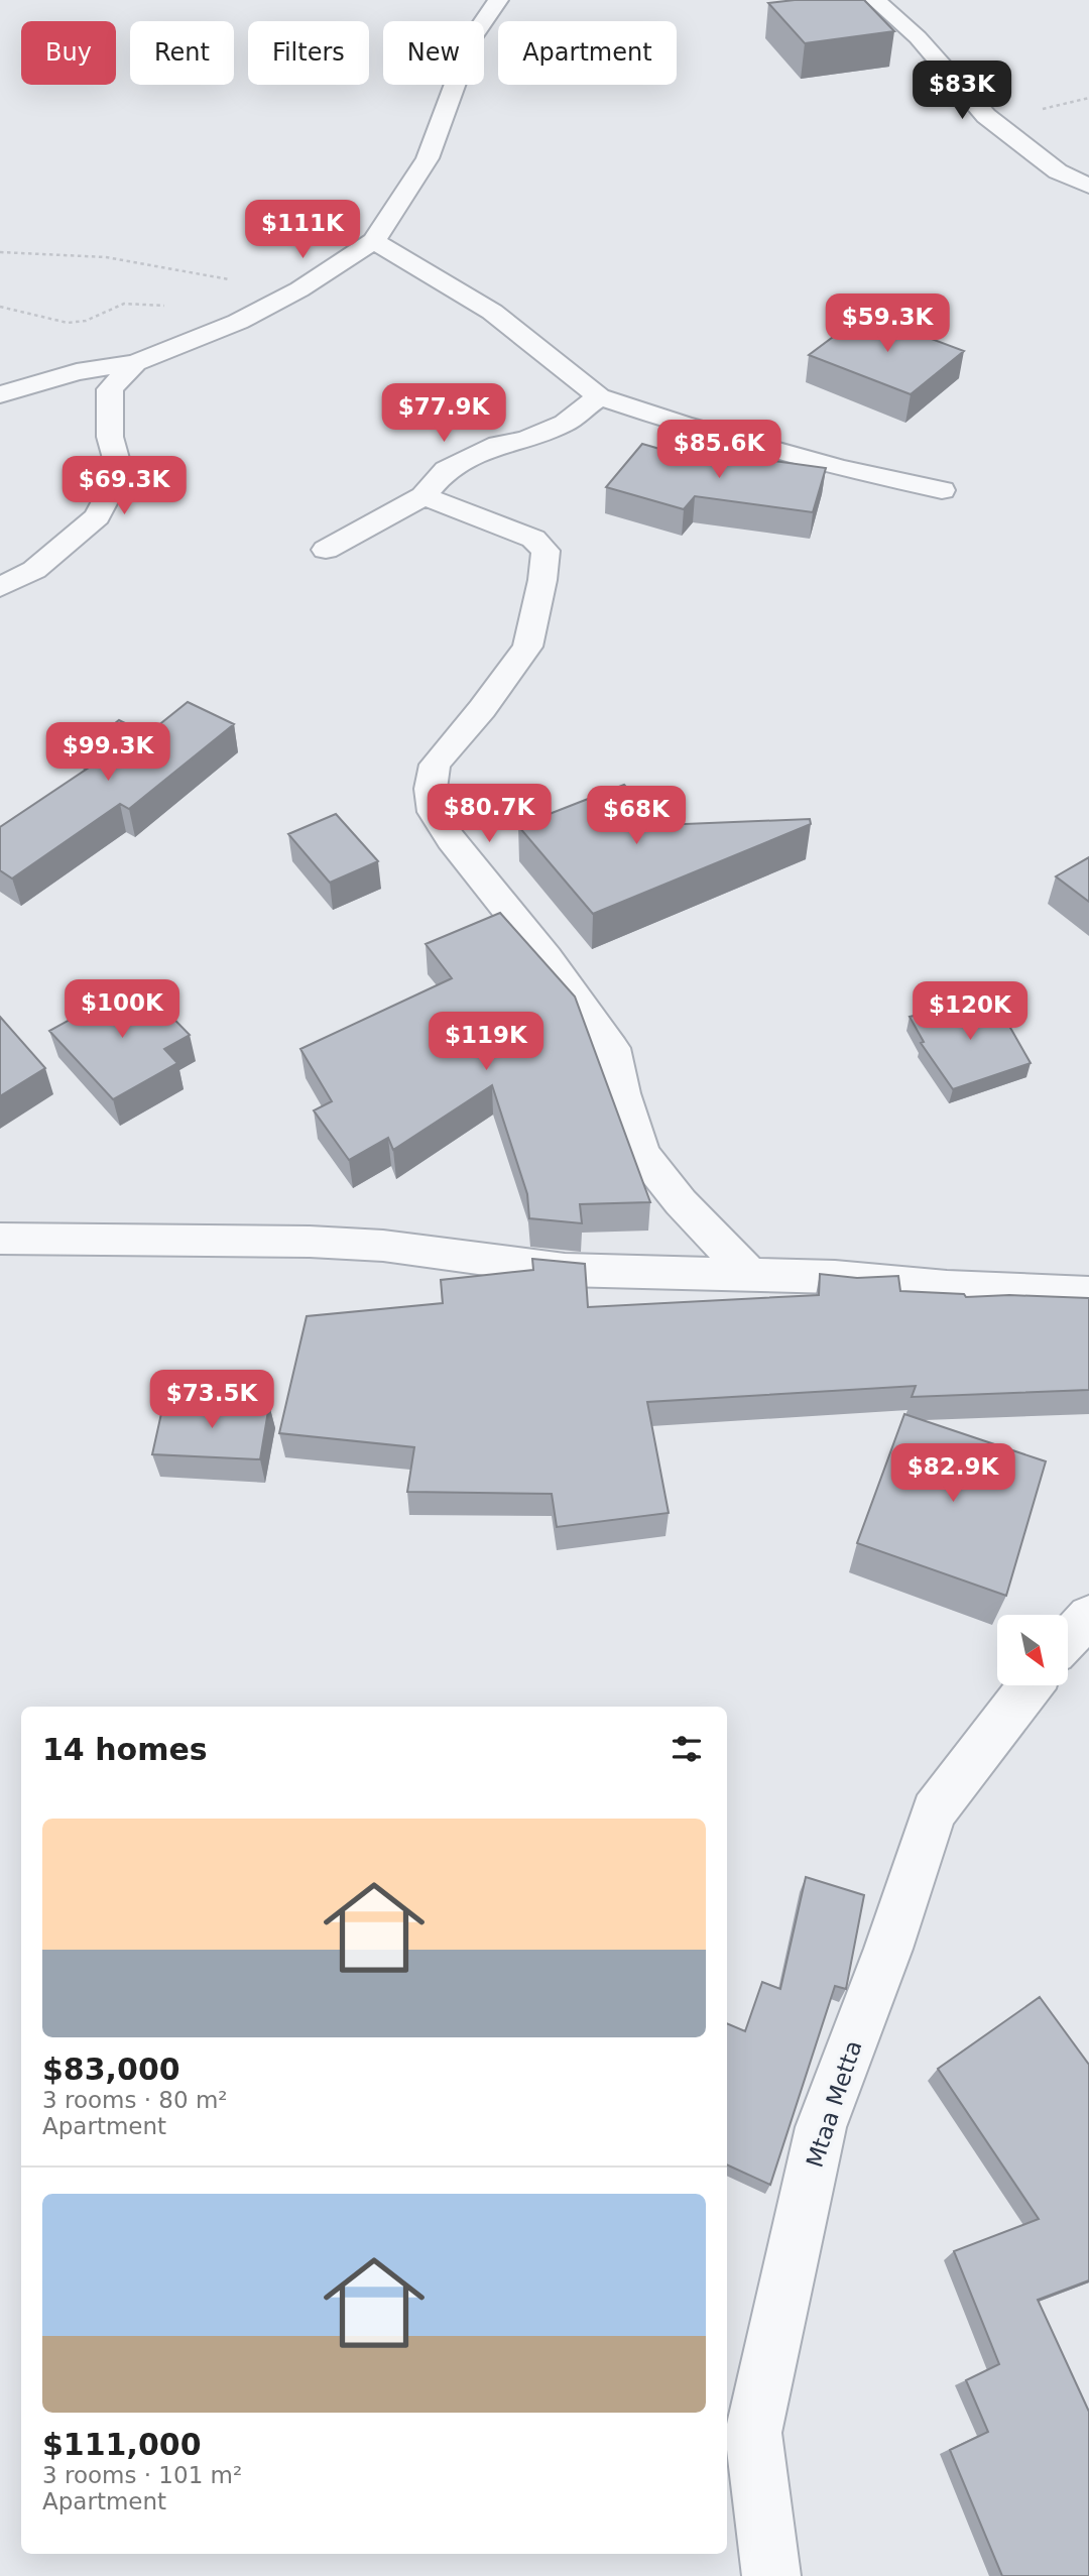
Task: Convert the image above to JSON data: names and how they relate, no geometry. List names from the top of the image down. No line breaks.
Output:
{"streets":{"street":["Mtaa Metta"]},"north":"bottom right","page":{"chip":["Buy","Rent","Filters","New","Apartment"],"price":["$83K","$111K","$59.3K","$77.9K","$85.6K","$69.3K","$99.3K","$80.7K","$68K","$100K","$120K","$119K","$73.5K","$82.9K"],"heading":"14 homes","list":[{"name":"$83,000","note":"3 rooms · 80 m² · Apartment"},{"name":"$111,000","note":"3 rooms · 101 m² · Apartment"}]}}
